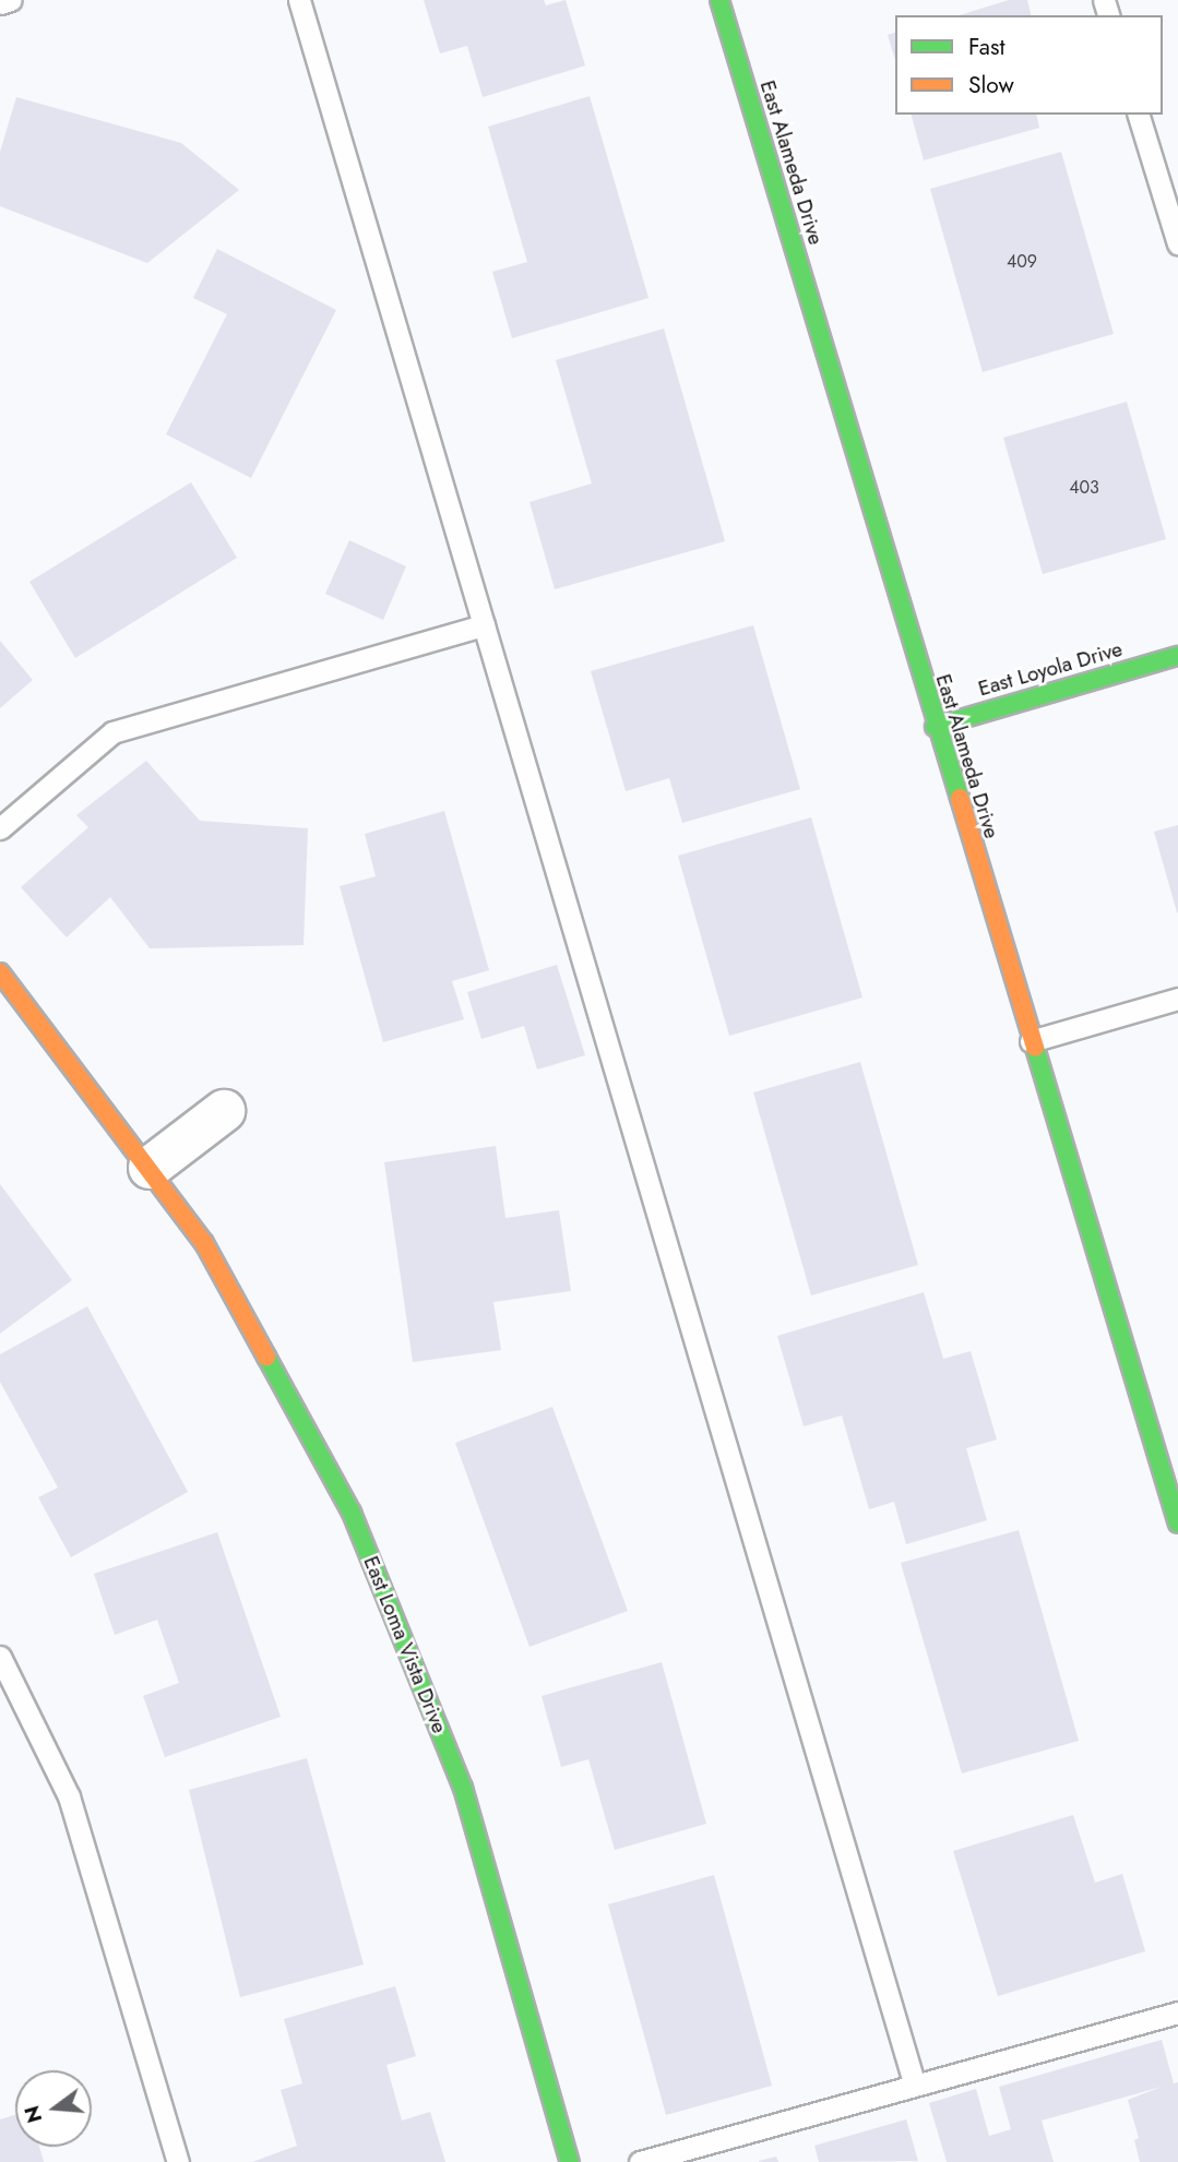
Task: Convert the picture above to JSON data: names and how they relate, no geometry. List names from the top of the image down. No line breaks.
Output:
{"streets":{"street":["East Alameda Drive","East Loyola Drive","East Loma Vista Drive"]},"crossings":[["East Alameda Drive","East Loyola Drive"]],"house_numbers":["409","403"],"legend":["Fast","Slow"],"north":"left"}
